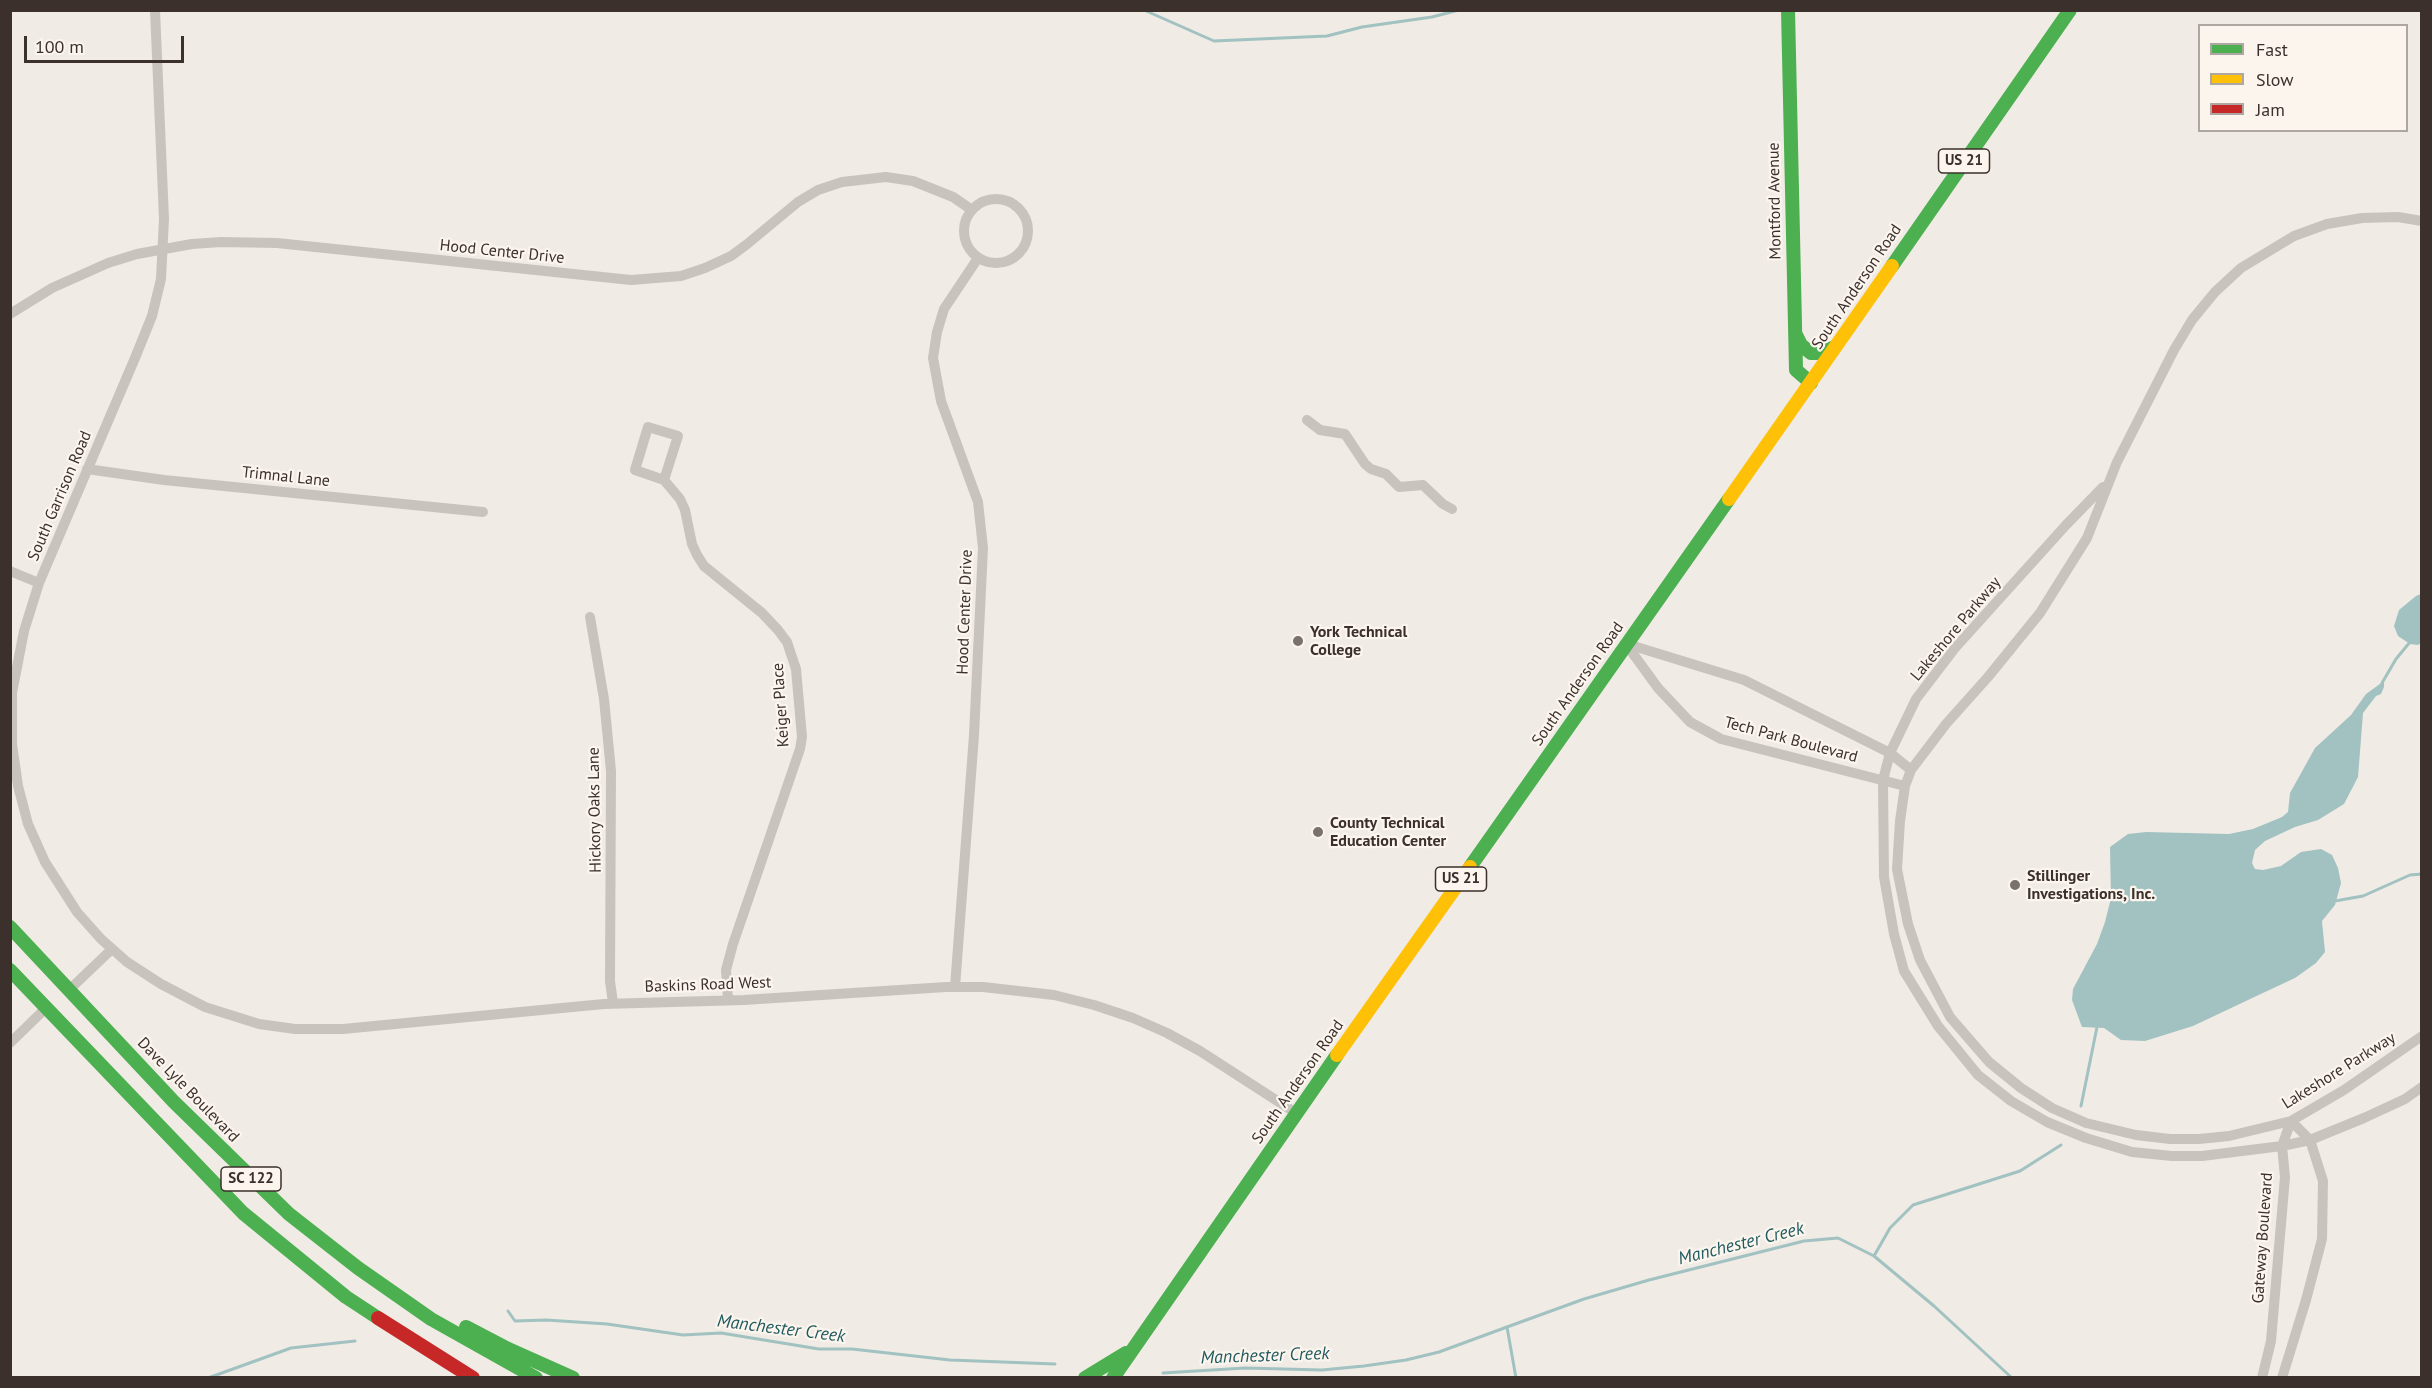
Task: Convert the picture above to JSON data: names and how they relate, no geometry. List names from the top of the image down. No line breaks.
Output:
{"streets":{"main road":["US 21","Montford Avenue","South Anderson Road","Dave Lyle Boulevard","SC 122"],"street":["Hood Center Drive","Trimnal Lane","South Garrison Road","Lakeshore Parkway","Keiger Place","Tech Park Boulevard","Hickory Oaks Lane","Baskins Road West","Gateway Boulevard"]},"crossings":[["Montford Avenue","South Anderson Road"],["Hood Center Drive","South Garrison Road"],["Hood Center Drive","Baskins Road West"],["South Anderson Road","Tech Park Boulevard"],["South Anderson Road","Baskins Road West"],["Trimnal Lane","South Garrison Road"],["South Garrison Road","Baskins Road West"],["Lakeshore Parkway","Tech Park Boulevard"],["Lakeshore Parkway","Gateway Boulevard"],["Keiger Place","Baskins Road West"],["Hickory Oaks Lane","Baskins Road West"]],"water":["Manchester Creek"],"places":["York Technical College","County Technical Education Center","Stillinger Investigations, Inc."],"legend":["Fast","Slow","Jam"],"scale_bar":"100 m"}
